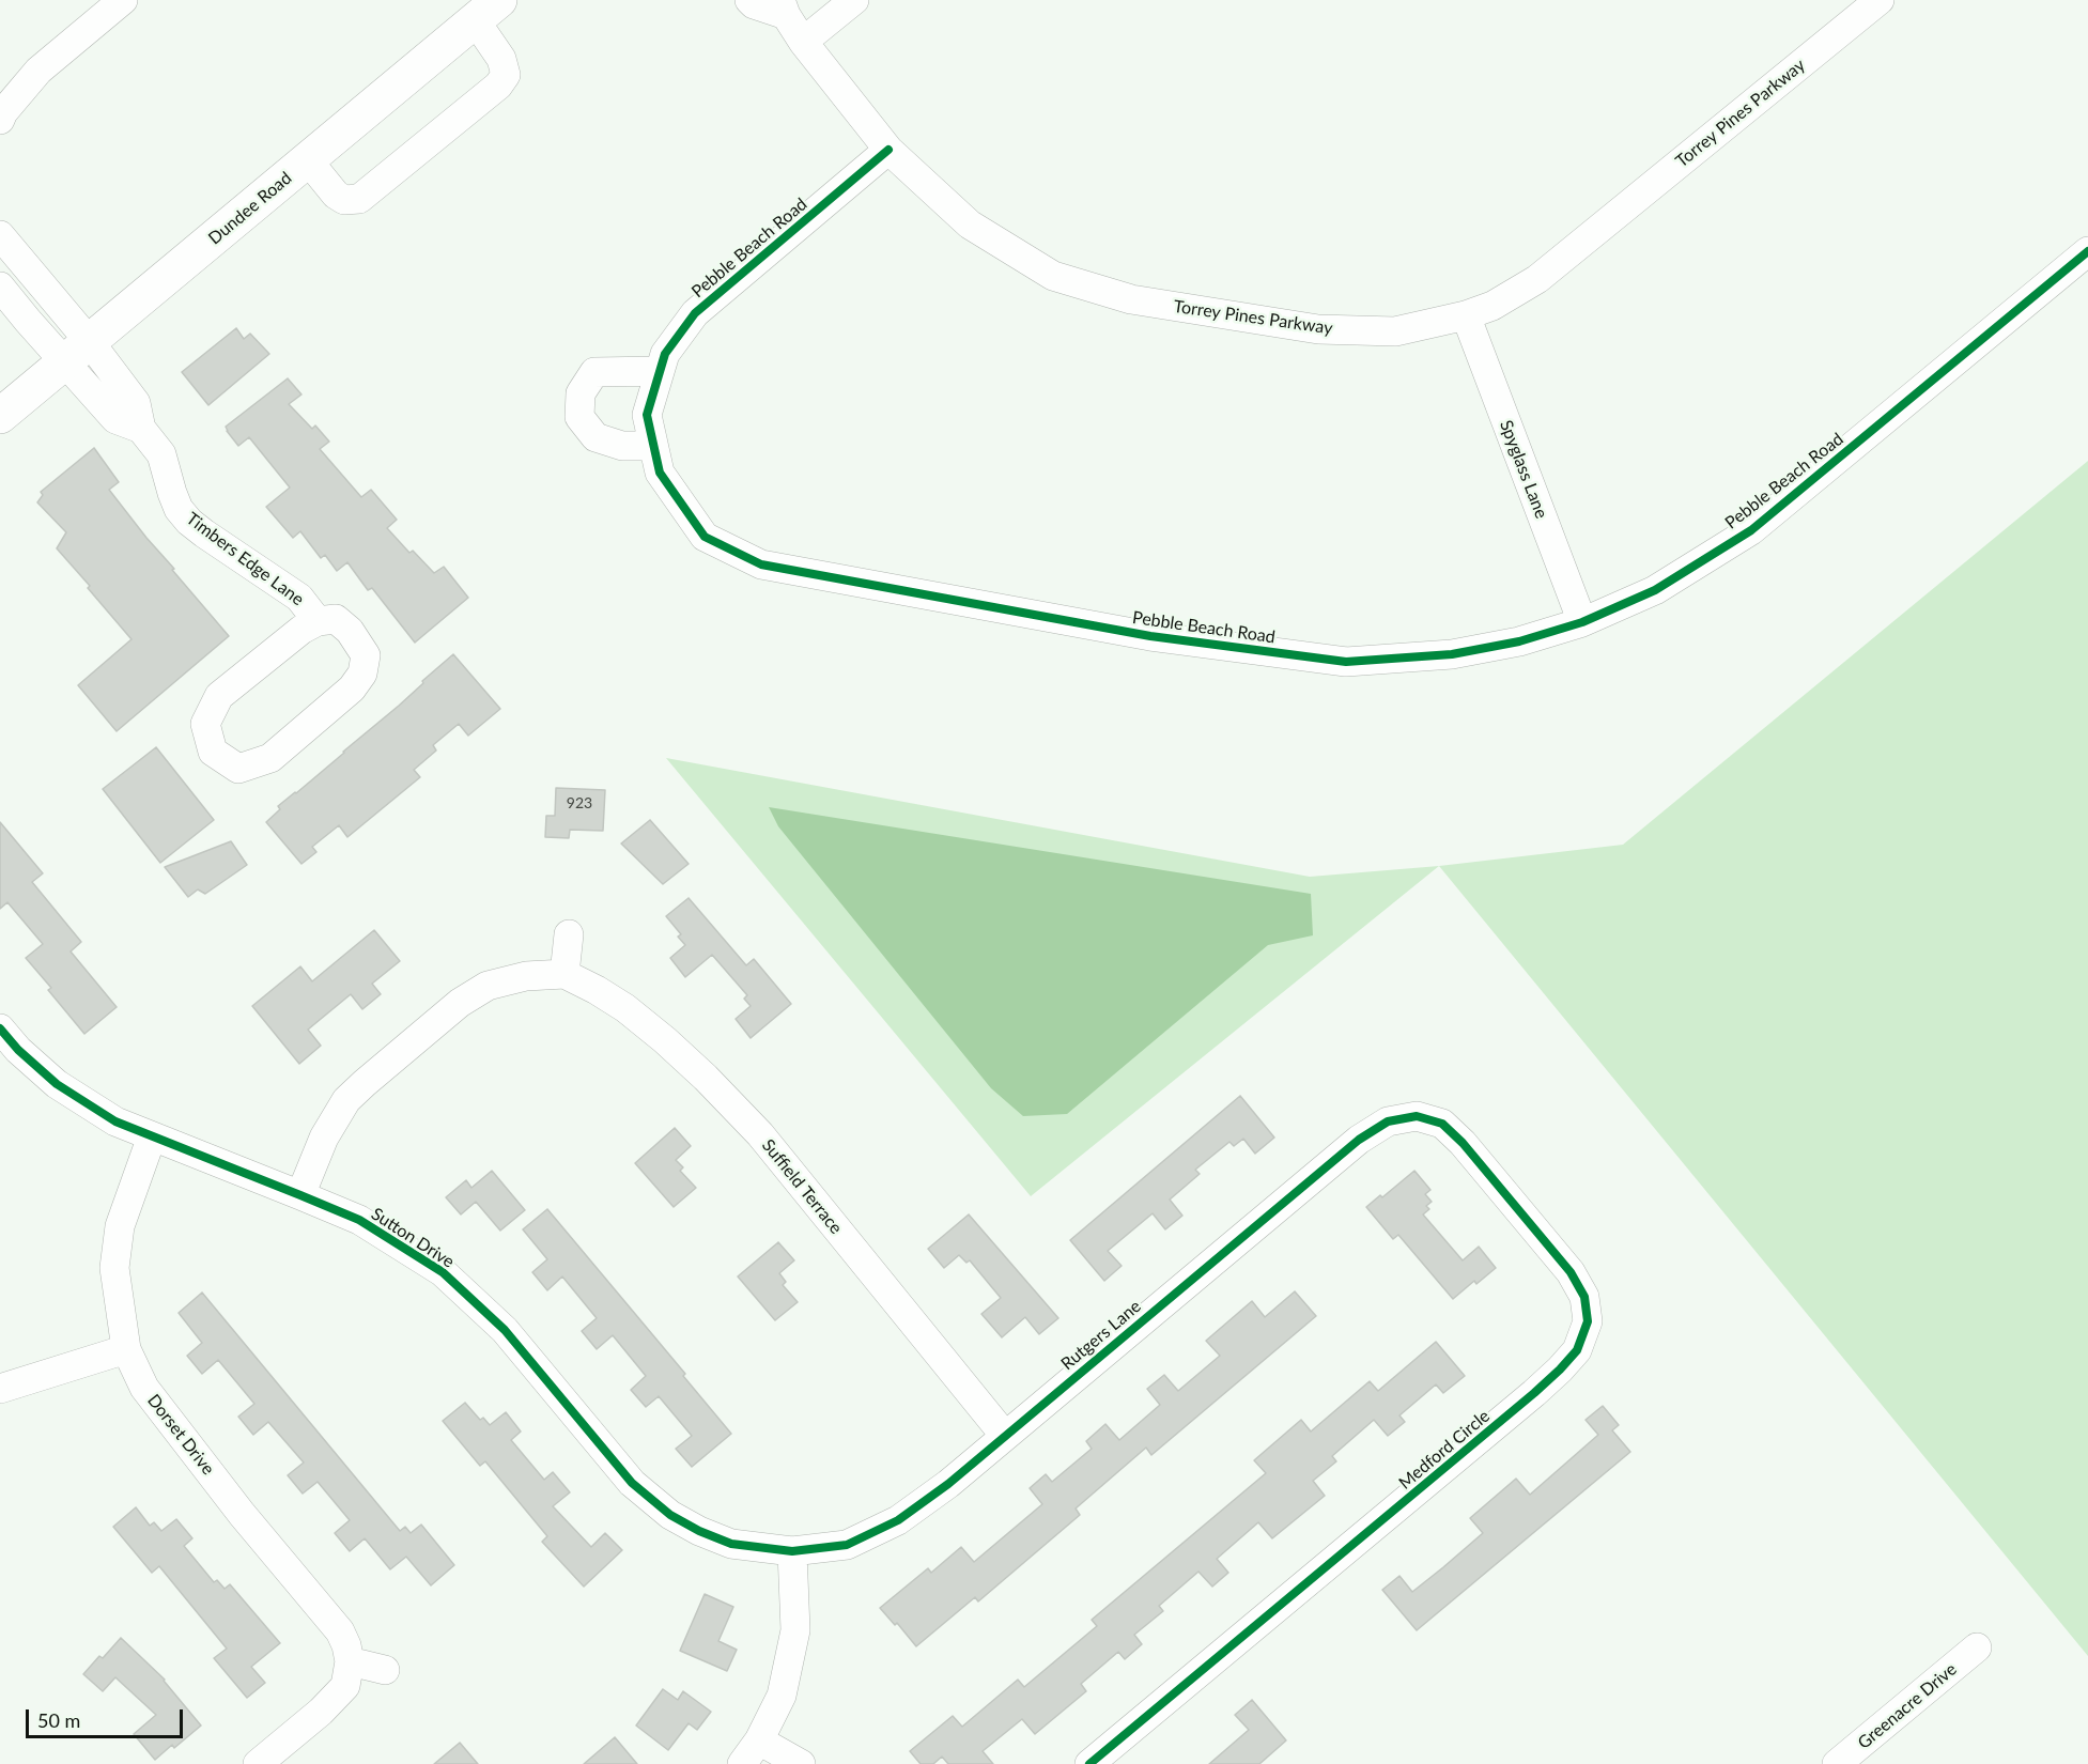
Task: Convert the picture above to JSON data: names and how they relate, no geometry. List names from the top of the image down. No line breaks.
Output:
{"streets":{"main road":["Dundee Road"],"street":["Torrey Pines Parkway","Pebble Beach Road","Spyglass Lane","Timbers Edge Lane","Suffield Terrace","Sutton Drive","Rutgers Lane","Dorset Drive","Medford Circle","Greenacre Drive"]},"crossings":[["Torrey Pines Parkway","Pebble Beach Road"],["Torrey Pines Parkway","Spyglass Lane"],["Dundee Road","Timbers Edge Lane"],["Pebble Beach Road","Spyglass Lane"],["Suffield Terrace","Sutton Drive"],["Suffield Terrace","Rutgers Lane"],["Sutton Drive","Rutgers Lane"],["Sutton Drive","Dorset Drive"],["Rutgers Lane","Medford Circle"]],"house_numbers":["923"],"scale_bar":"50 m"}
